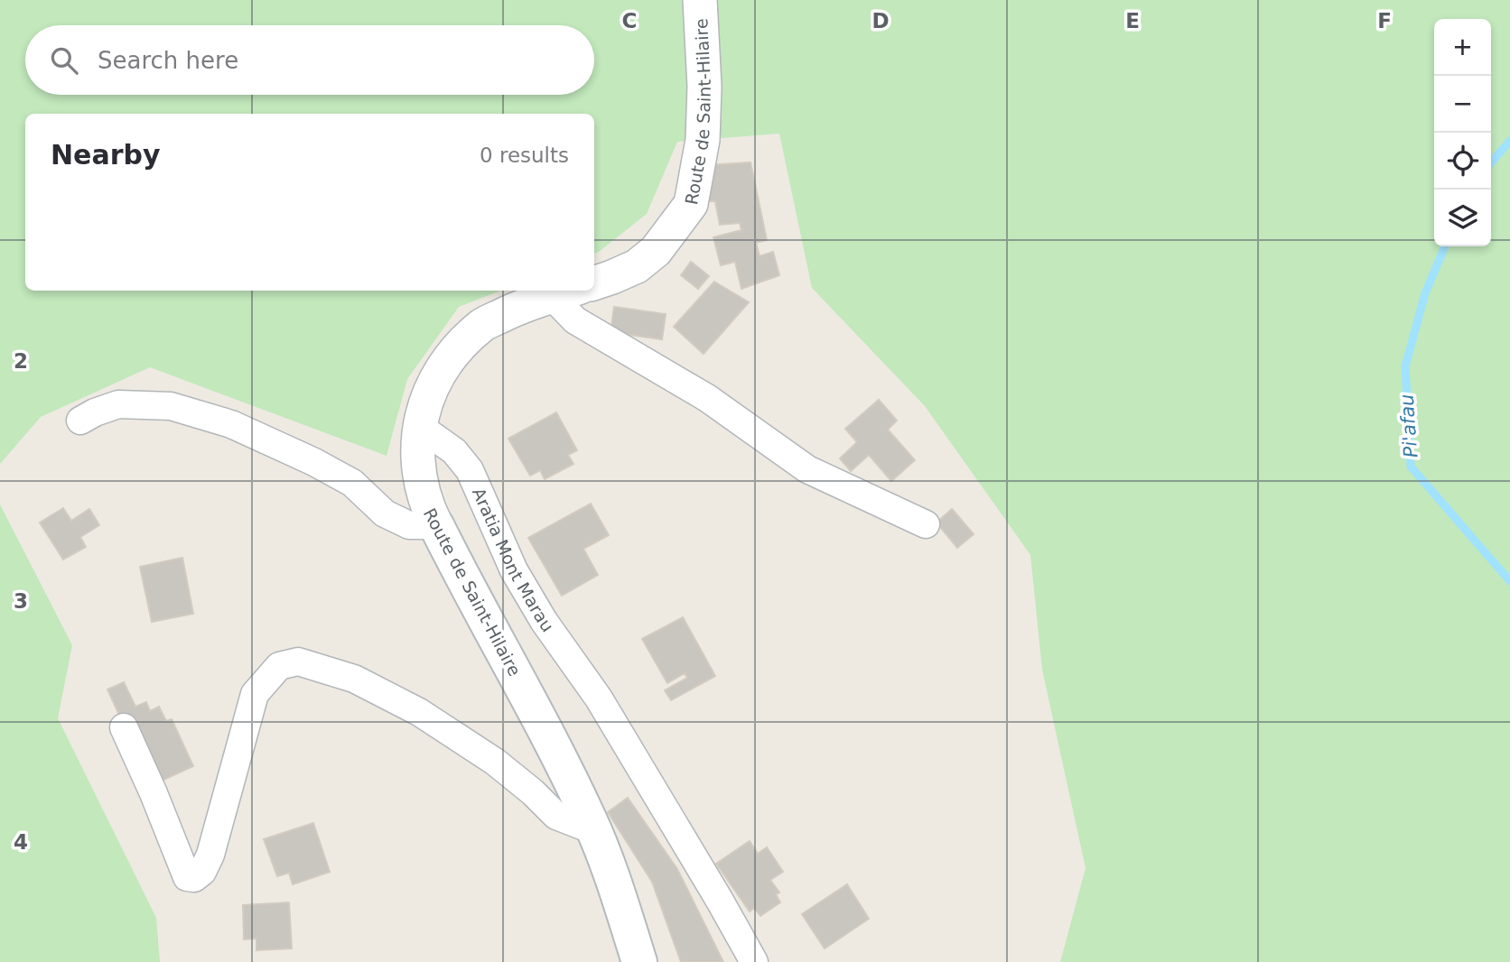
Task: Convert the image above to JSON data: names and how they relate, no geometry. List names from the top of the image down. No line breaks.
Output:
{"streets":{"main road":["Route de Saint-Hilaire"],"street":["Aratia Mont Marau"]},"crossings":[["Route de Saint-Hilaire","Aratia Mont Marau"]],"water":["Pi'afau"],"page":{"map_buttons":["+","−"],"search":"Search here","heading":["Nearby","0 results"]},"grid":{"columns":["C","D","E","F"],"rows":["2","3","4"]}}
